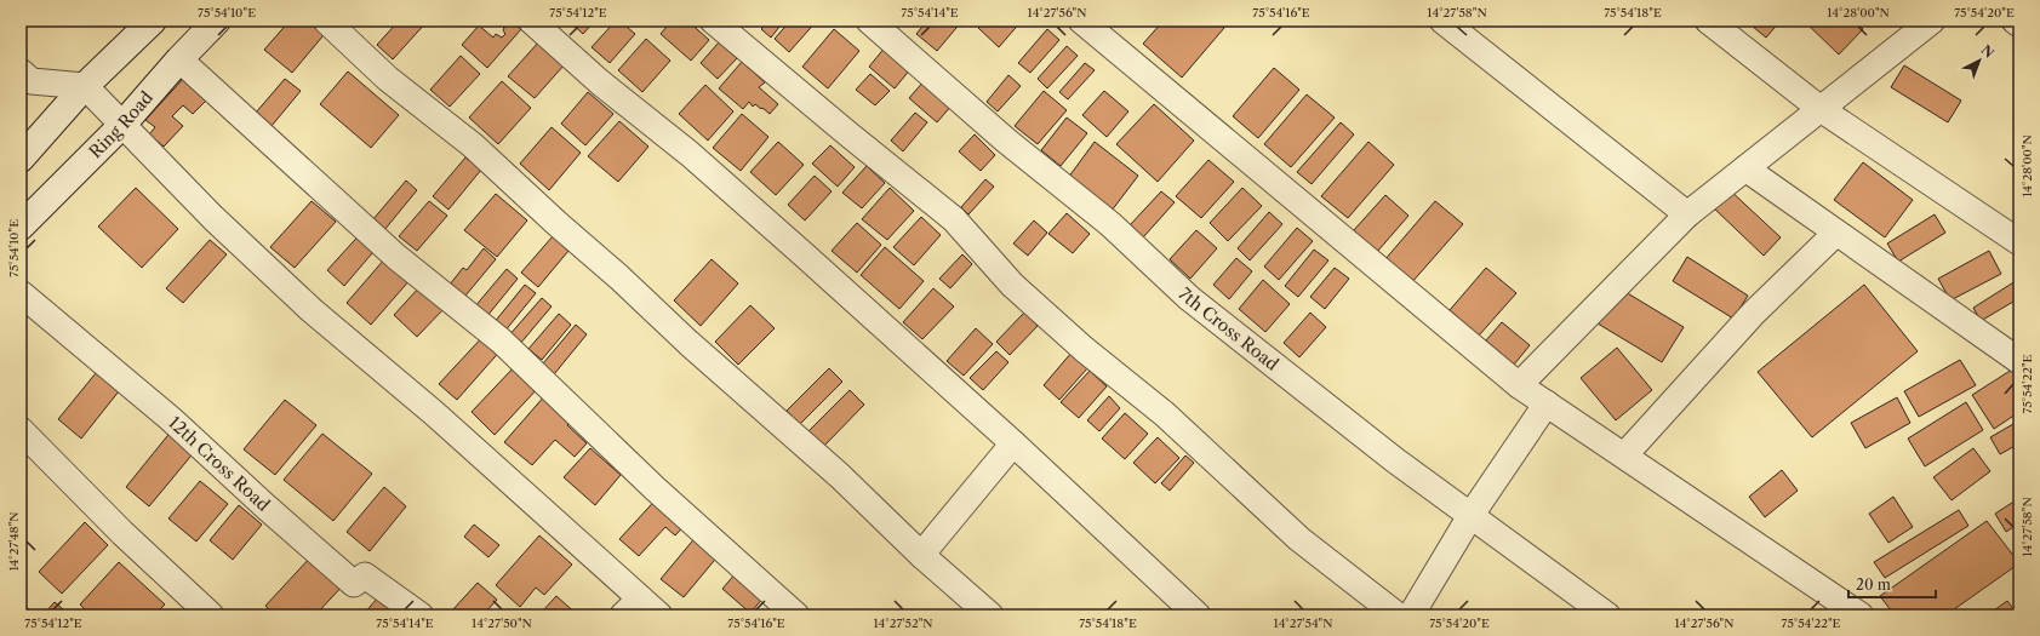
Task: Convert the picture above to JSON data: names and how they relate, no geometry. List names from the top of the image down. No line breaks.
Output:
{"streets":{"main road":["Ring Road"],"street":["7th Cross Road","12th Cross Road"]},"scale_bar":"20 m","north":"top right","coordinates":["75°54'10\"E","75°54'12\"E","75°54'14\"E","14°27'56\"N","75°54'16\"E","14°27'58\"N","75°54'18\"E","14°28'00\"N","75°54'20\"E","75°54'22\"E","14°27'48\"N","14°27'50\"N","14°27'52\"N","14°27'54\"N"]}
